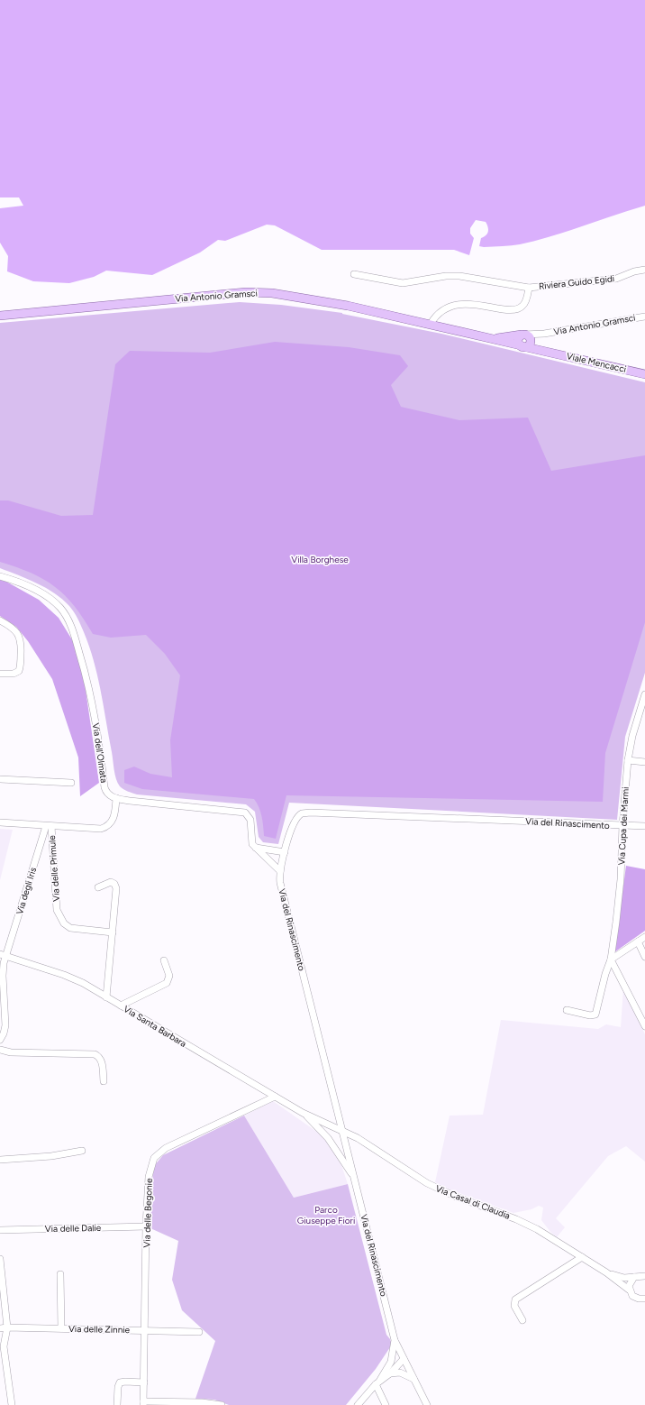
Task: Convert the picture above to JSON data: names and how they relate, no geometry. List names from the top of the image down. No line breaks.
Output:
{"streets":{"main road":["Via Antonio Gramsci","Viale Mencacci"],"street":["Riviera Guido Egidi","Via dell'Olmata","Via del Rinascimento","Via Cupa dei Marmi","Via delle Primule","Via degli Iris","Via Santa Barbara","Via Casal di Claudia","Via delle Begonie","Via delle Dalie","Via delle Zinnie"]},"crossings":[["Riviera Guido Egidi","Via Antonio Gramsci"],["Via Antonio Gramsci","Viale Mencacci"],["Via del Rinascimento","Via Cupa dei Marmi"],["Via del Rinascimento","Via Santa Barbara"],["Via del Rinascimento","Via Casal di Claudia"],["Via delle Primule","Via degli Iris"],["Via degli Iris","Via Santa Barbara"],["Via Santa Barbara","Via Casal di Claudia"],["Via Santa Barbara","Via delle Begonie"],["Via delle Begonie","Via delle Dalie"],["Via delle Begonie","Via delle Zinnie"]],"parks":["Villa Borghese","Parco Giuseppe Fiori"]}
